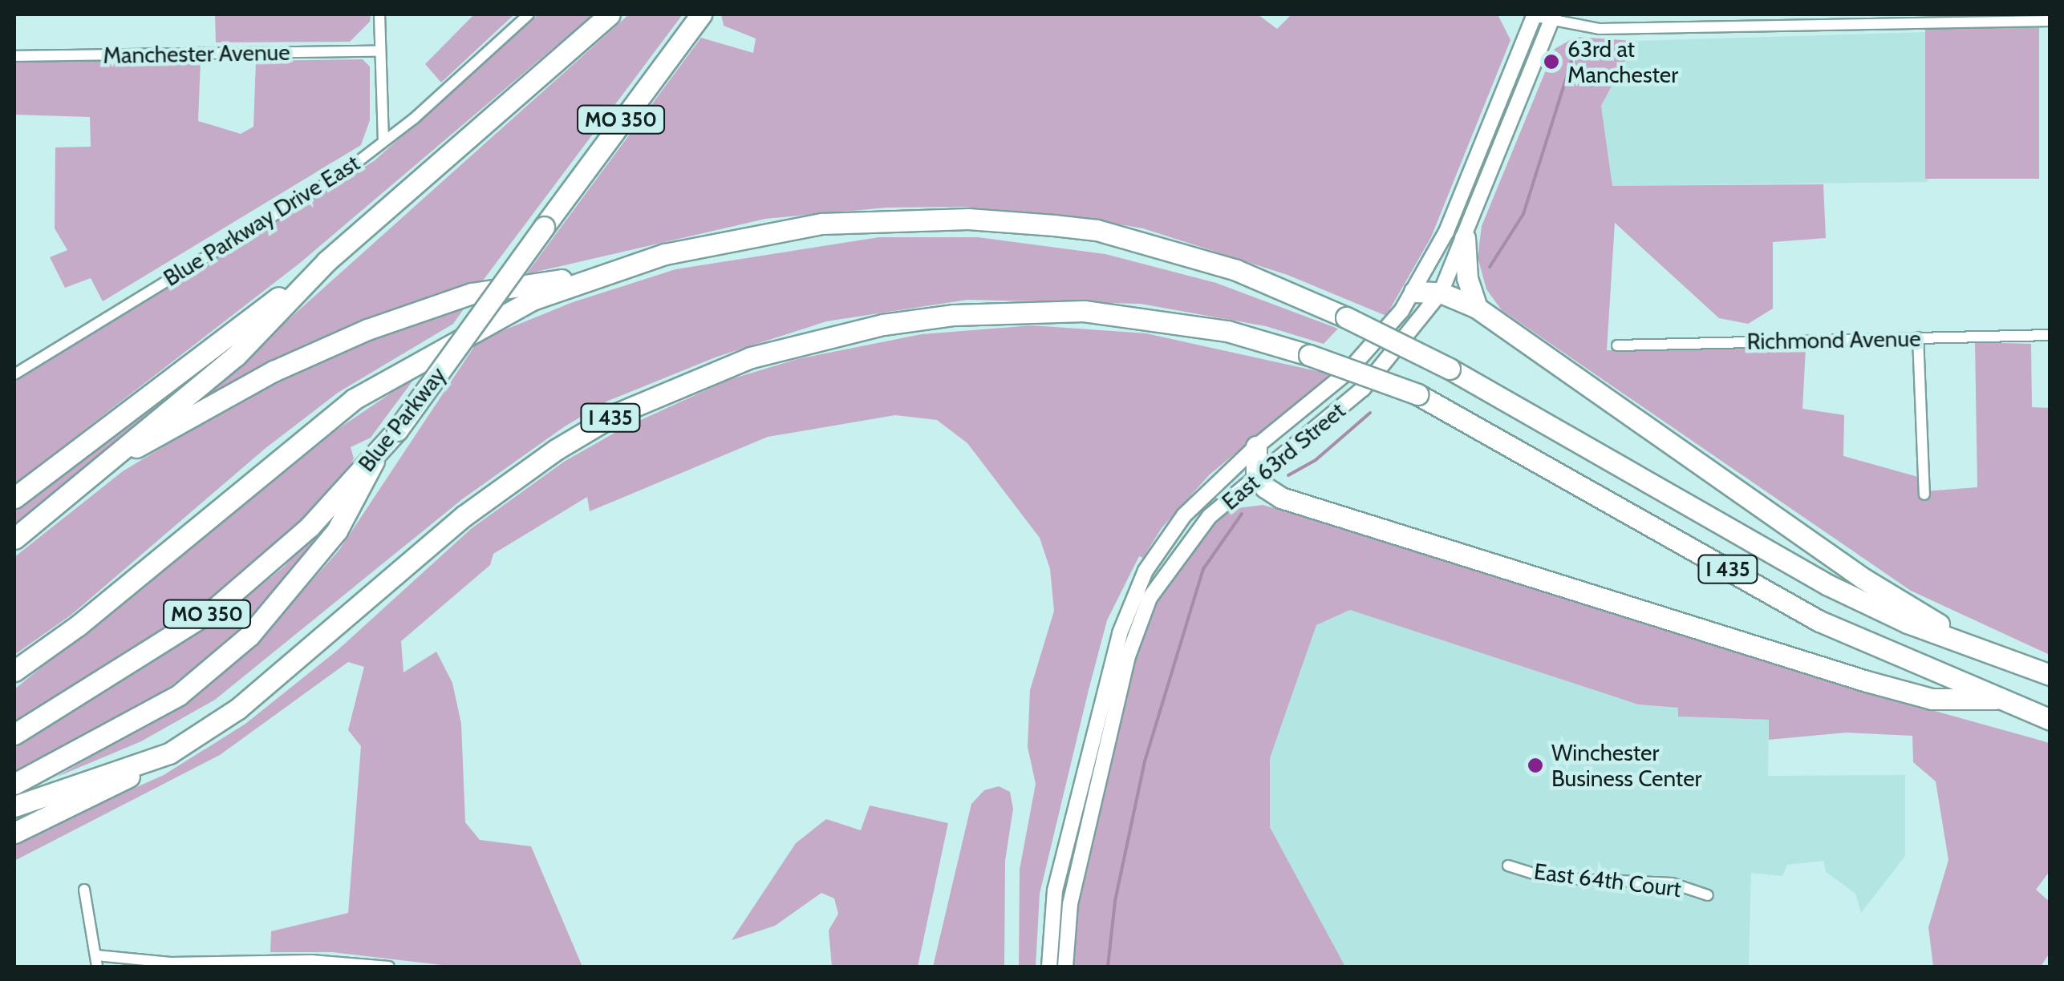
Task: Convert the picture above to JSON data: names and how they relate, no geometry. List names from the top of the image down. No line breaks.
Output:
{"streets":{"highway":["MO 350","I 435","Blue Parkway"],"main road":["East 63rd Street"],"street":["Manchester Avenue","Blue Parkway Drive East","Richmond Avenue","East 64th Court"]},"places":["63rd at Manchester","Winchester Business Center"]}
